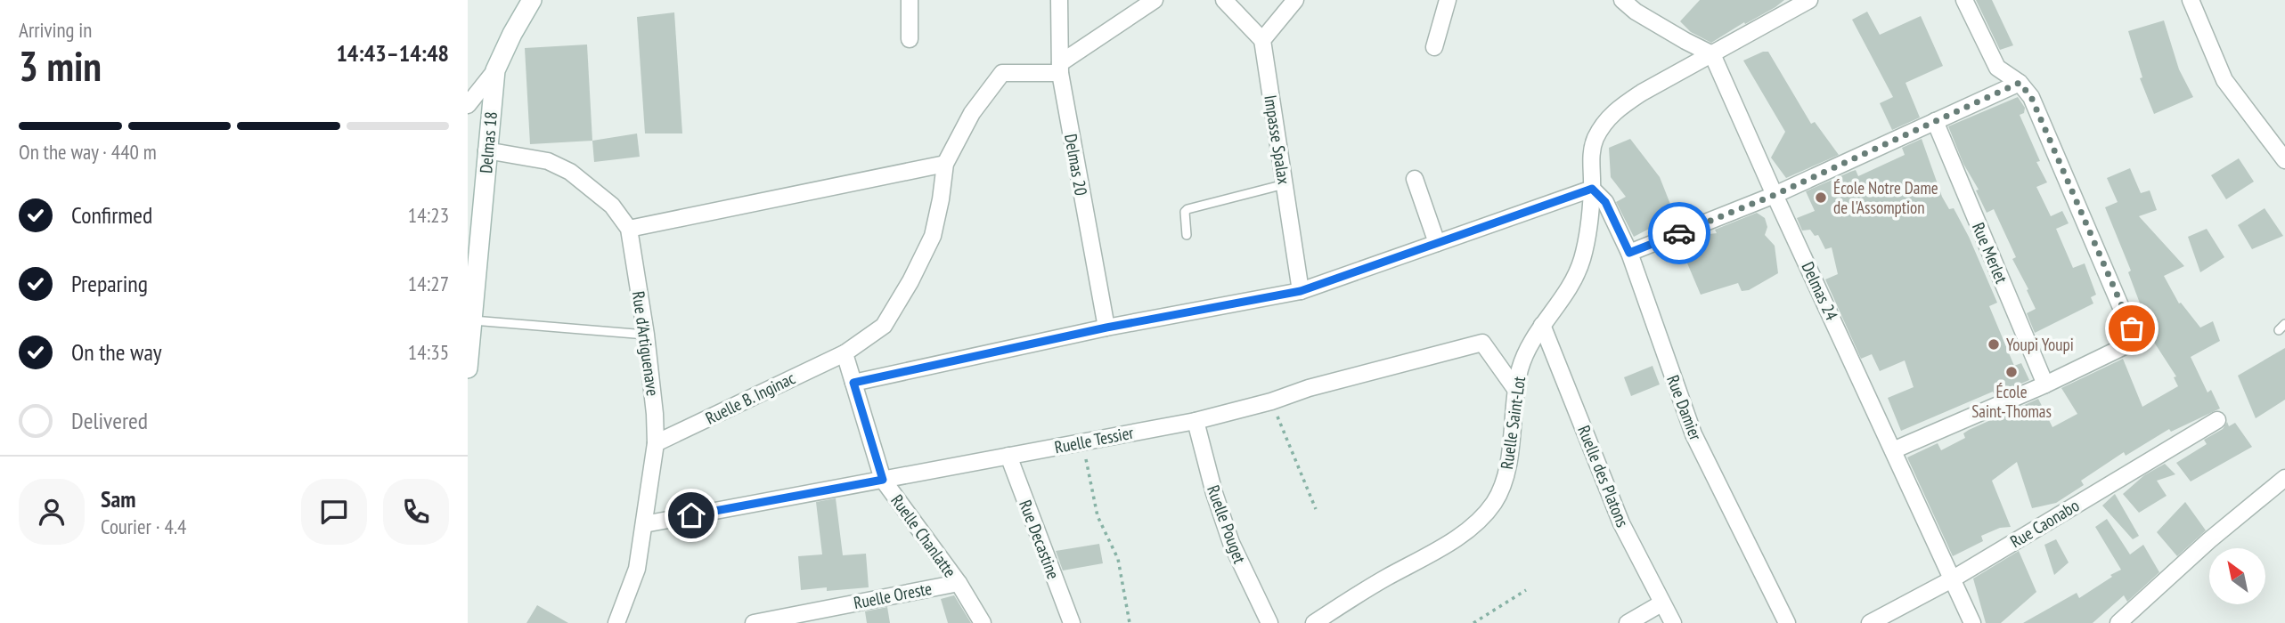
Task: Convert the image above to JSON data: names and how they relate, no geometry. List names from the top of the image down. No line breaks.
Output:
{"streets":{"street":["Impasse Spalax","Delmas 18","Delmas 20","Rue Merlet","Delmas 24","Rue d'Artiguenave","Ruelle B. Inginac","Rue Damier","Ruelle Saint-Lot","Ruelle Tessier","Ruelle des Platons","Rue Caonabo","Ruelle Pouget","Ruelle Chanlatte","Rue Decastine","Ruelle Oreste"]},"crossings":[["Delmas 18","Rue d'Artiguenave"],["Delmas 24","Ruelle Saint-Lot"],["Delmas 24","Rue Caonabo"],["Rue d'Artiguenave","Ruelle B. Inginac"],["Rue d'Artiguenave","Ruelle Tessier"],["Ruelle B. Inginac","Ruelle Chanlatte"],["Rue Damier","Ruelle Saint-Lot"],["Ruelle Saint-Lot","Ruelle Tessier"],["Ruelle Saint-Lot","Ruelle des Platons"],["Ruelle Tessier","Ruelle Pouget"],["Ruelle Tessier","Ruelle Chanlatte"],["Ruelle Tessier","Rue Decastine"],["Ruelle Chanlatte","Ruelle Oreste"]],"places":["École Notre Dame de l'Assomption","Youpi Youpi","École Saint-Thomas"],"north":"top left","page":{"heading":["3 min","Arriving in","14:43–14:48"],"panel":["Sam","Courier · 4.4"],"bar":"On the way · 440 m","list":[["Confirmed","14:23"],["Preparing","14:27"],["On the way","14:35"],"Delivered"]}}
